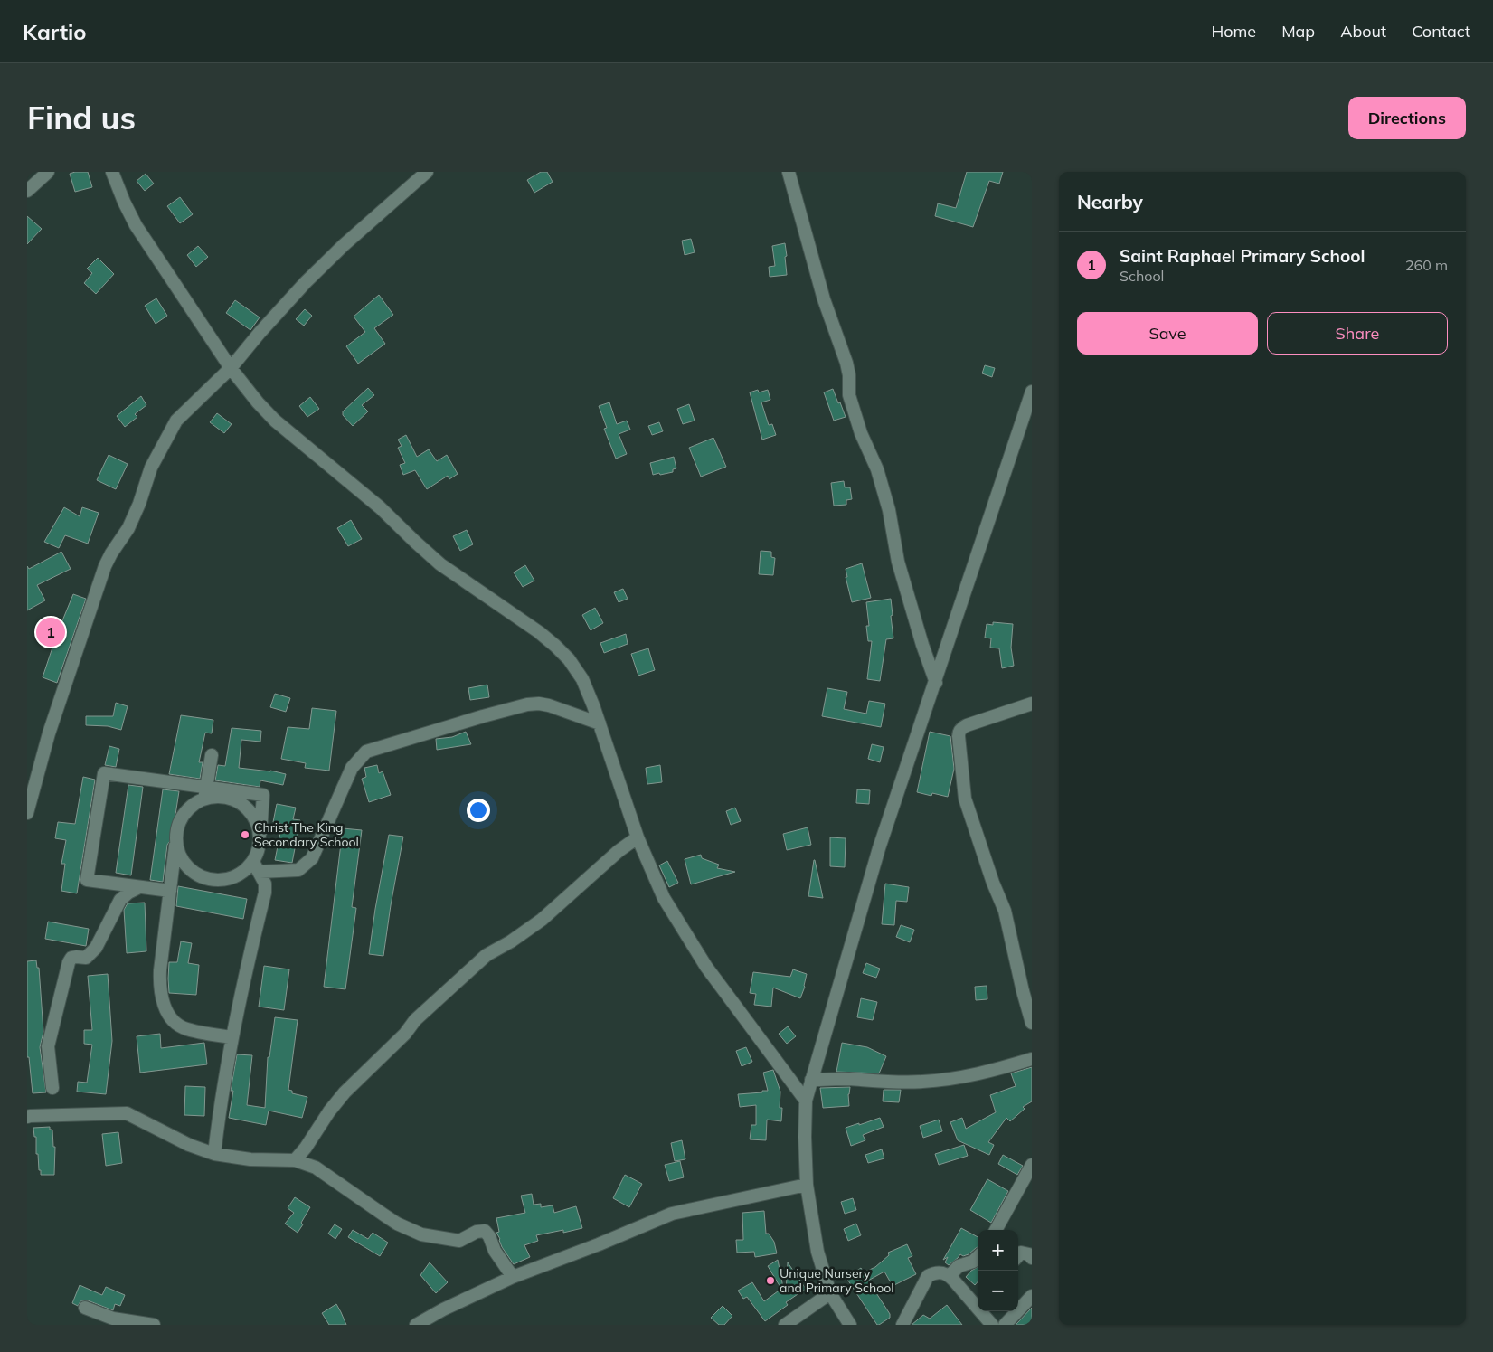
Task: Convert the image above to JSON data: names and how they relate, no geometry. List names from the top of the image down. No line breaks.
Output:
{"places":["Christ The King Secondary School","Unique Nursery and Primary School"],"page":{"header":"Kartio","nav":["Home","Map","About","Contact"],"buttons":["Directions",["Save","Share"]],"title":"Find us","heading":"Nearby","list":[{"mark":"1","name":"Saint Raphael Primary School","note":"School","value":"260 m"}],"pins":"1","map_buttons":["+","−"]}}
